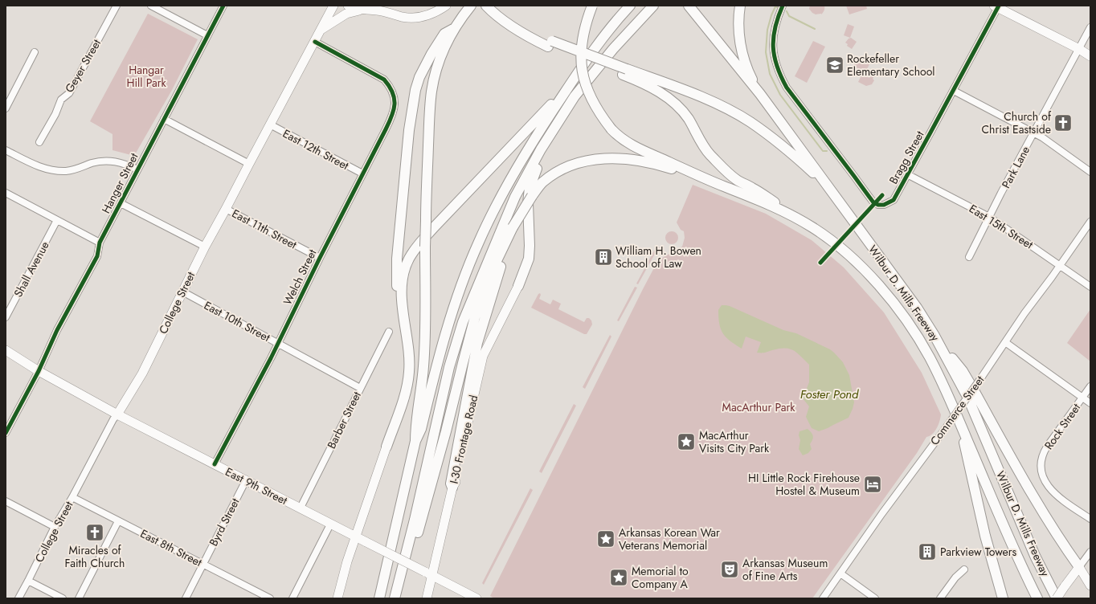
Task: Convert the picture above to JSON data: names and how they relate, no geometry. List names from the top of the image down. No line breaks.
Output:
{"streets":{"highway":["Wilbur D. Mills Freeway"],"main road":["College Street","I-30 Frontage Road","East 9th Street"],"street":["Geyer Street","East 12th Street","Bragg Street","Park Lane","Hanger Street","East 15th Street","East 11th Street","Shall Avenue","Welch Street","East 10th Street","Commerce Street","Barber Street","Rock Street","Byrd Street","East 8th Street"]},"crossings":[["East 12th Street","Welch Street"],["East 12th Street","College Street"],["Bragg Street","East 15th Street"],["Park Lane","East 15th Street"],["Hanger Street","East 9th Street"],["East 15th Street","Commerce Street"],["East 11th Street","Welch Street"],["East 11th Street","College Street"],["Welch Street","College Street"],["Welch Street","East 10th Street"],["Welch Street","East 9th Street"],["College Street","East 10th Street"],["College Street","East 9th Street"],["College Street","East 8th Street"],["East 10th Street","Barber Street"],["Barber Street","East 9th Street"],["I-30 Frontage Road","East 9th Street"],["East 9th Street","Byrd Street"],["Byrd Street","East 8th Street"]],"water":["Foster Pond"],"parks":["Hangar Hill Park","MacArthur Park"],"places":{"school or university":["Rockefeller Elementary School"],"church":["Church of Christ Eastside","Miracles of Faith Church"],"building":["William H. Bowen School of Law","Parkview Towers"],"place":["MacArthur Visits City Park","Arkansas Korean War Veterans Memorial","Memorial to Company A"],"hotel":["HI Little Rock Firehouse Hostel & Museum"],"theatre":["Arkansas Museum of Fine Arts"]}}
